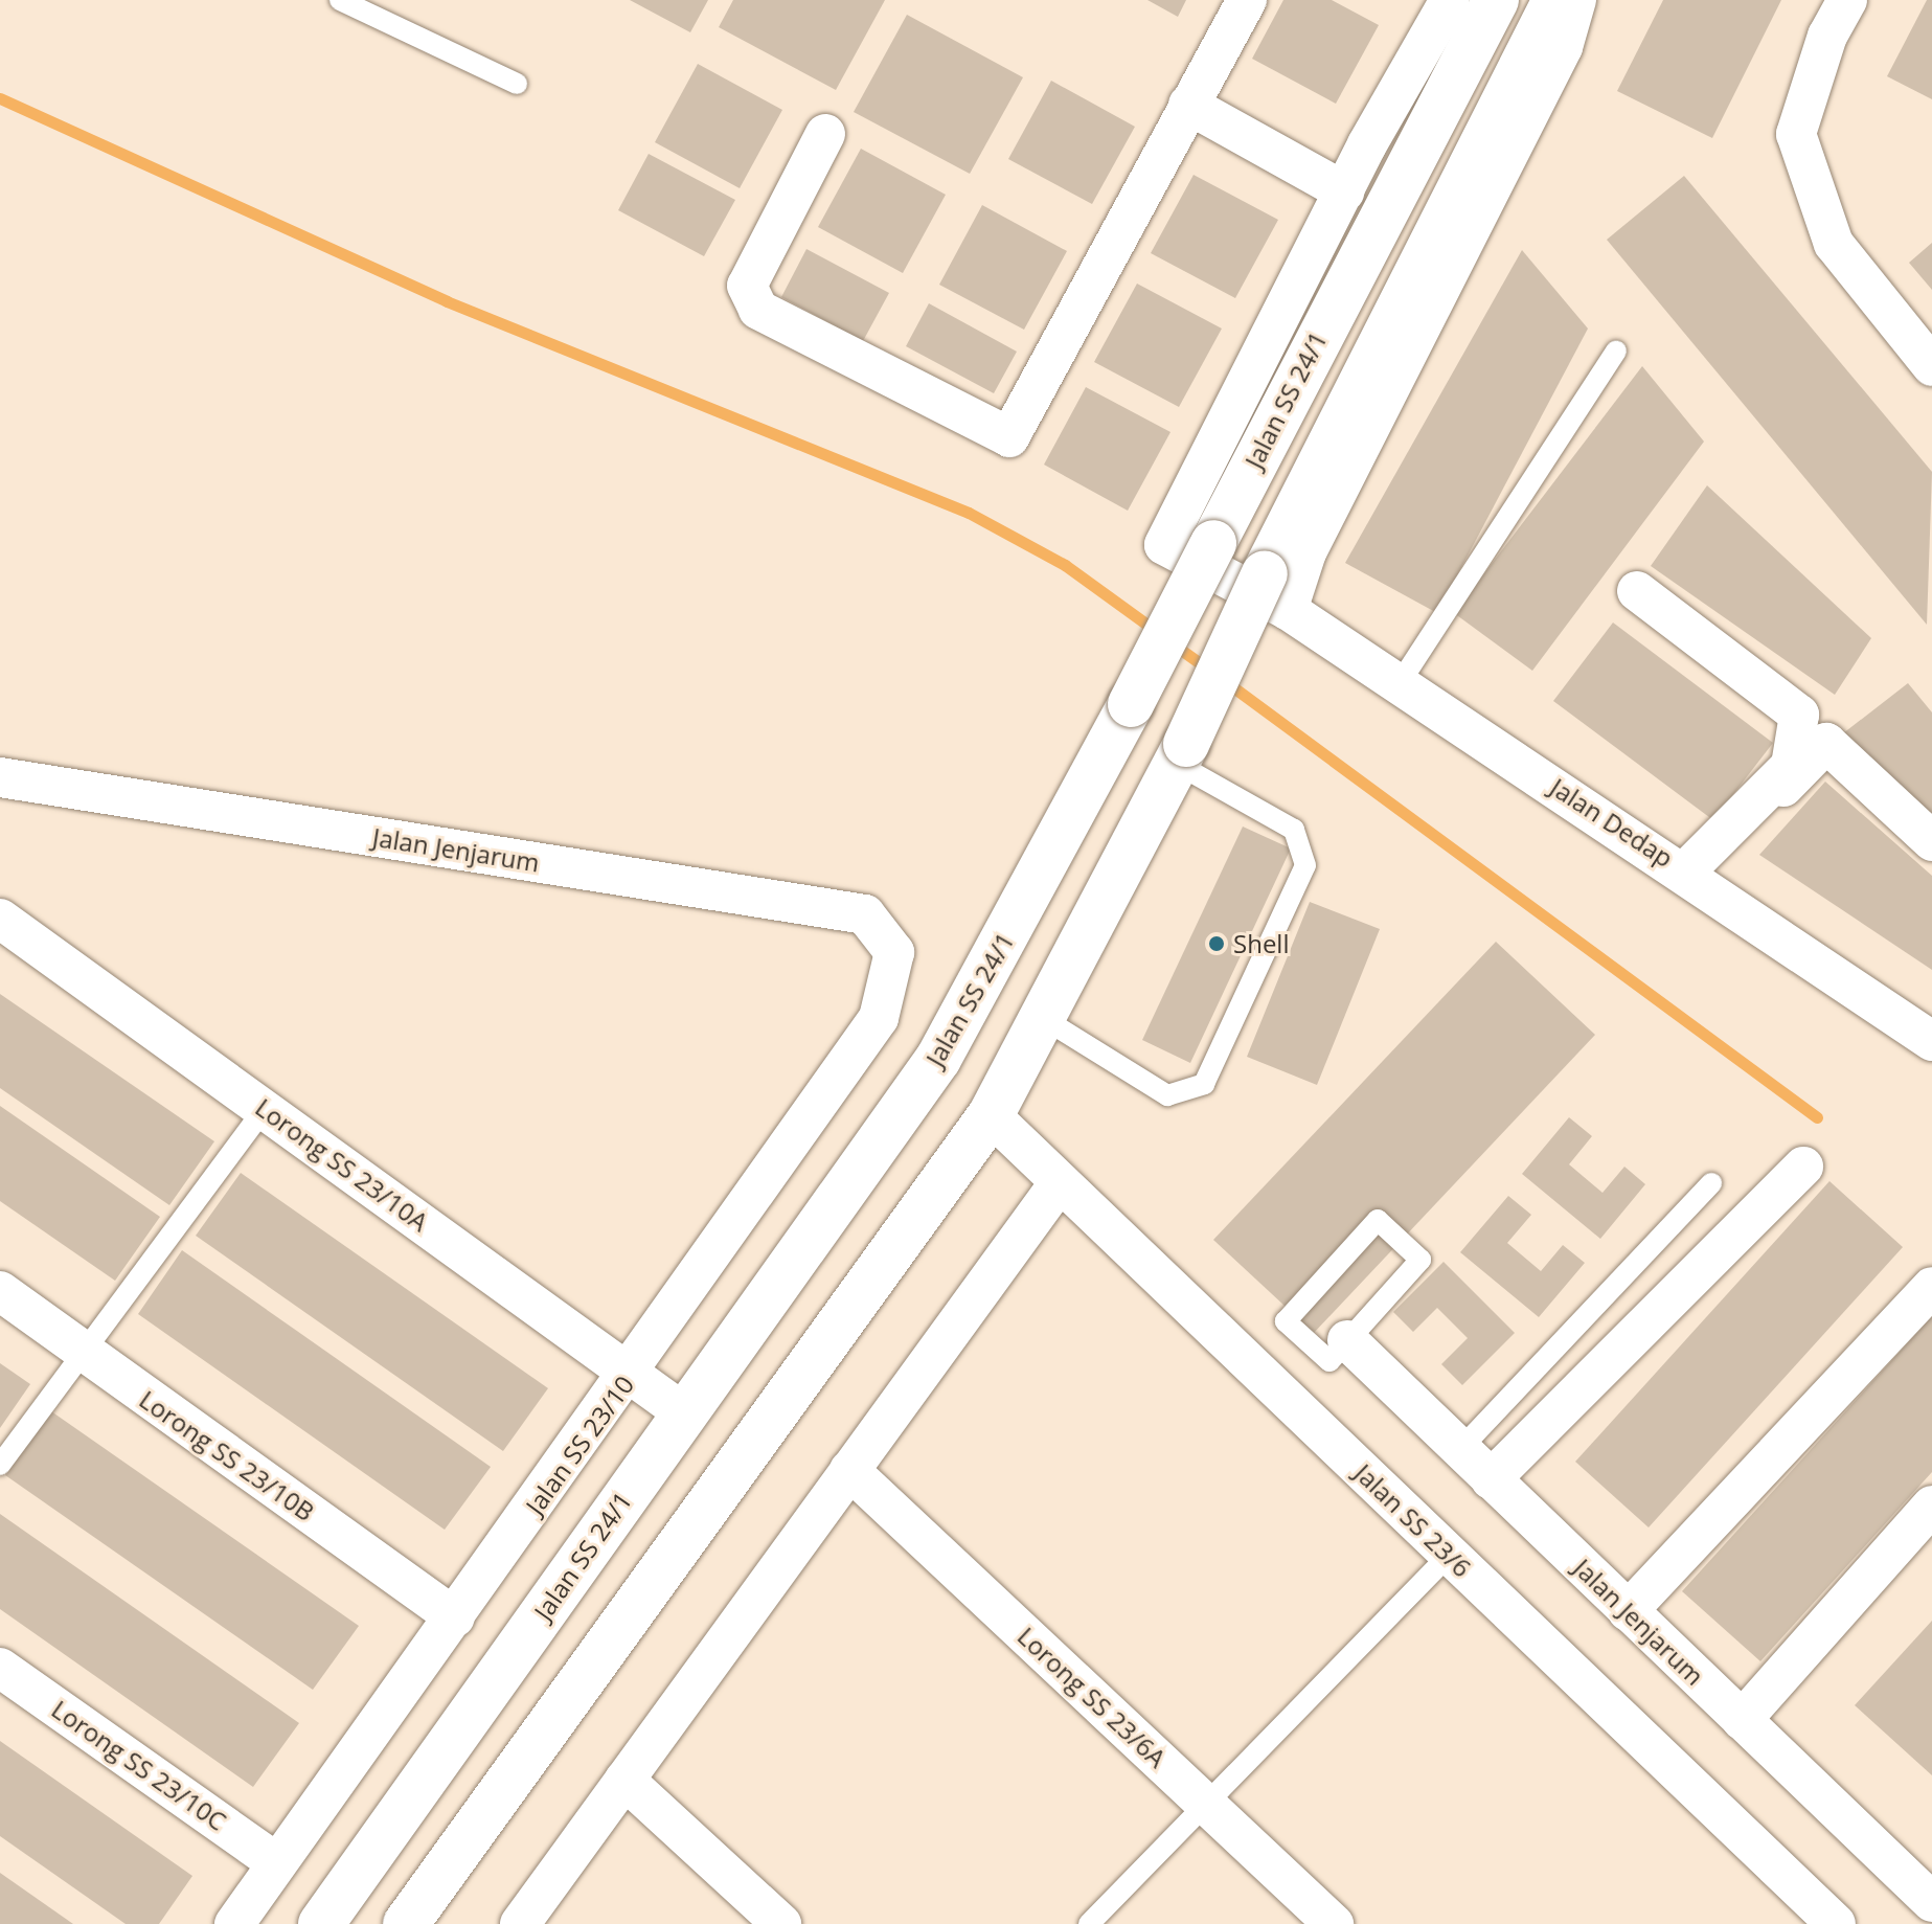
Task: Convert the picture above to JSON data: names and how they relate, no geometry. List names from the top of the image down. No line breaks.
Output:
{"streets":{"main road":["Jalan SS 24/1"],"street":["Jalan Dedap","Jalan Jenjarum","Lorong SS 23/10A","Jalan SS 23/10","Lorong SS 23/10B","Jalan SS 23/6","Lorong SS 23/6A","Lorong SS 23/10C"]},"crossings":[["Jalan SS 24/1","Lorong SS 23/10A"],["Jalan Jenjarum","Jalan SS 23/10"],["Lorong SS 23/10A","Jalan SS 23/10"],["Jalan SS 23/10","Lorong SS 23/10B"],["Jalan SS 23/10","Lorong SS 23/10C"]],"places":["Shell"]}
